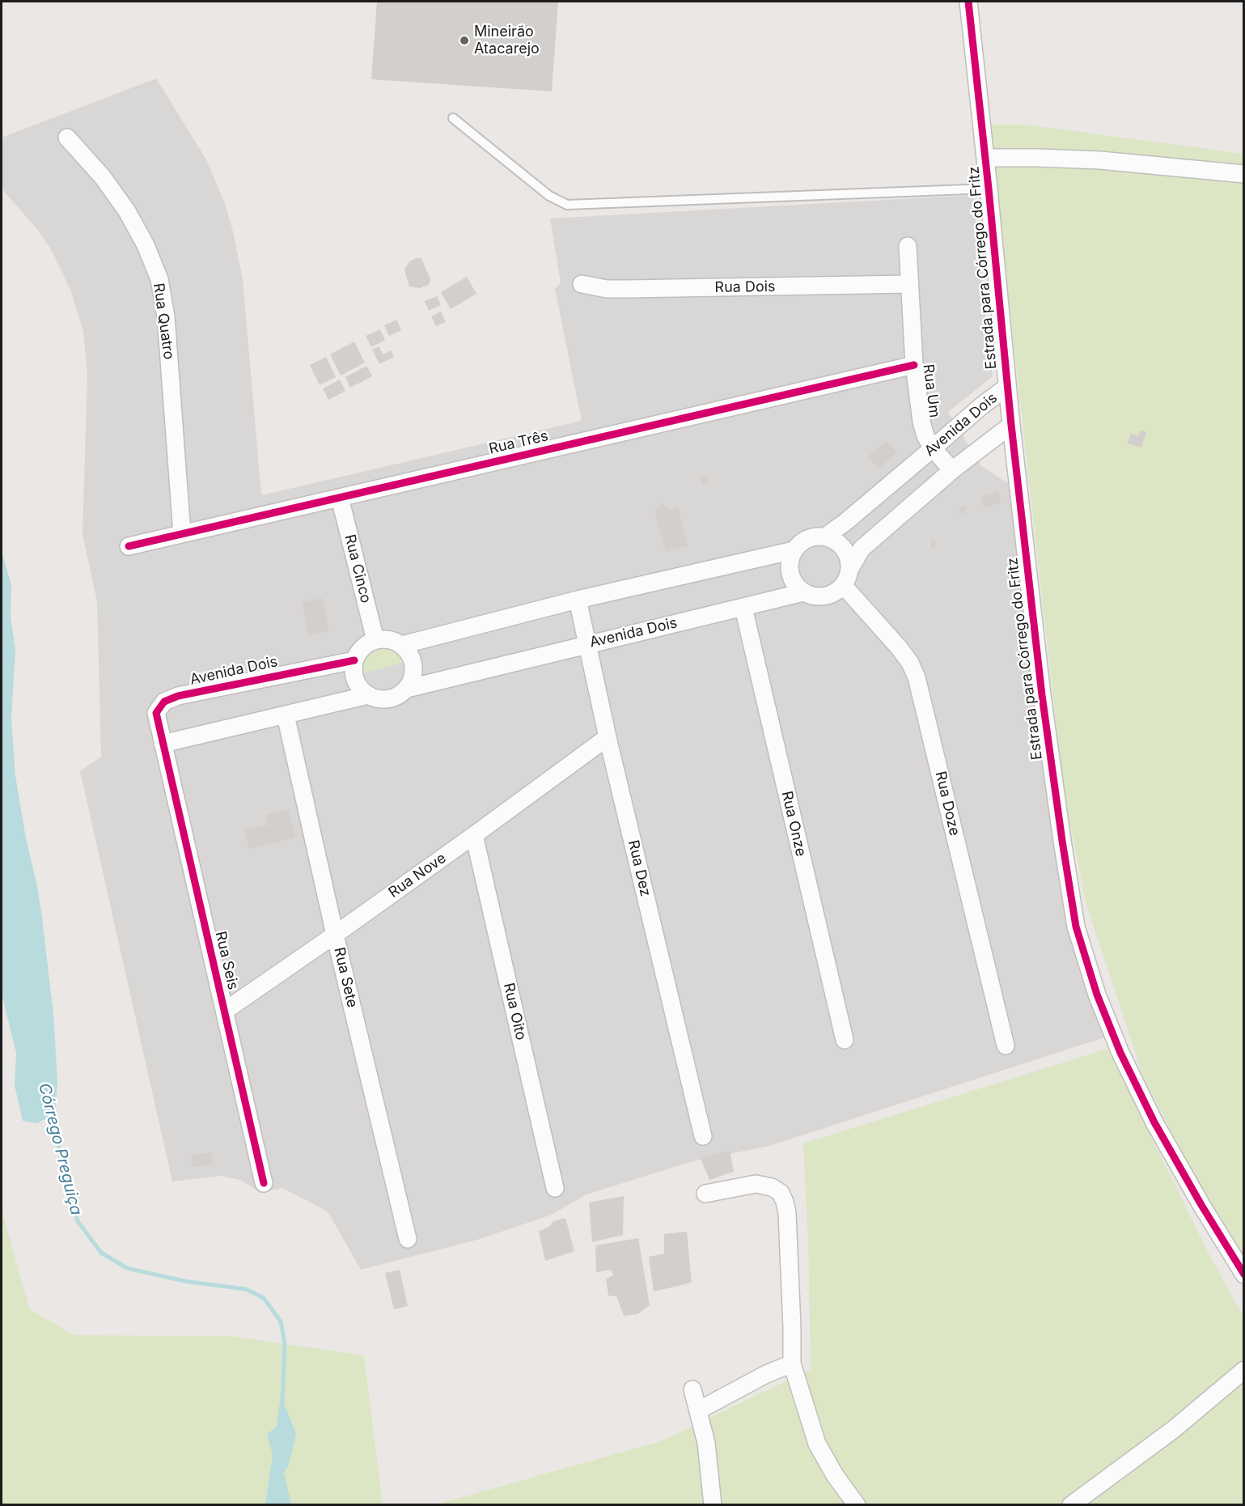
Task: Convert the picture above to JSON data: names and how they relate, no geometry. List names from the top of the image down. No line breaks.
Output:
{"streets":{"street":["Estrada para Córrego do Fritz","Rua Dois","Rua Quatro","Rua Um","Avenida Dois","Rua Três","Rua Cinco","Rua Doze","Rua Onze","Rua Dez","Rua Nove","Rua Seis","Rua Sete","Rua Oito"]},"crossings":[["Estrada para Córrego do Fritz","Avenida Dois"],["Rua Dois","Rua Um"],["Rua Quatro","Rua Três"],["Rua Um","Avenida Dois"],["Rua Um","Rua Três"],["Avenida Dois","Rua Cinco"],["Avenida Dois","Rua Doze"],["Avenida Dois","Rua Onze"],["Avenida Dois","Rua Dez"],["Avenida Dois","Rua Seis"],["Avenida Dois","Rua Sete"],["Rua Três","Rua Cinco"],["Rua Dez","Rua Nove"],["Rua Nove","Rua Seis"],["Rua Nove","Rua Sete"],["Rua Nove","Rua Oito"]],"water":["Córrego Preguiça"],"places":["Mineirão Atacarejo"]}
